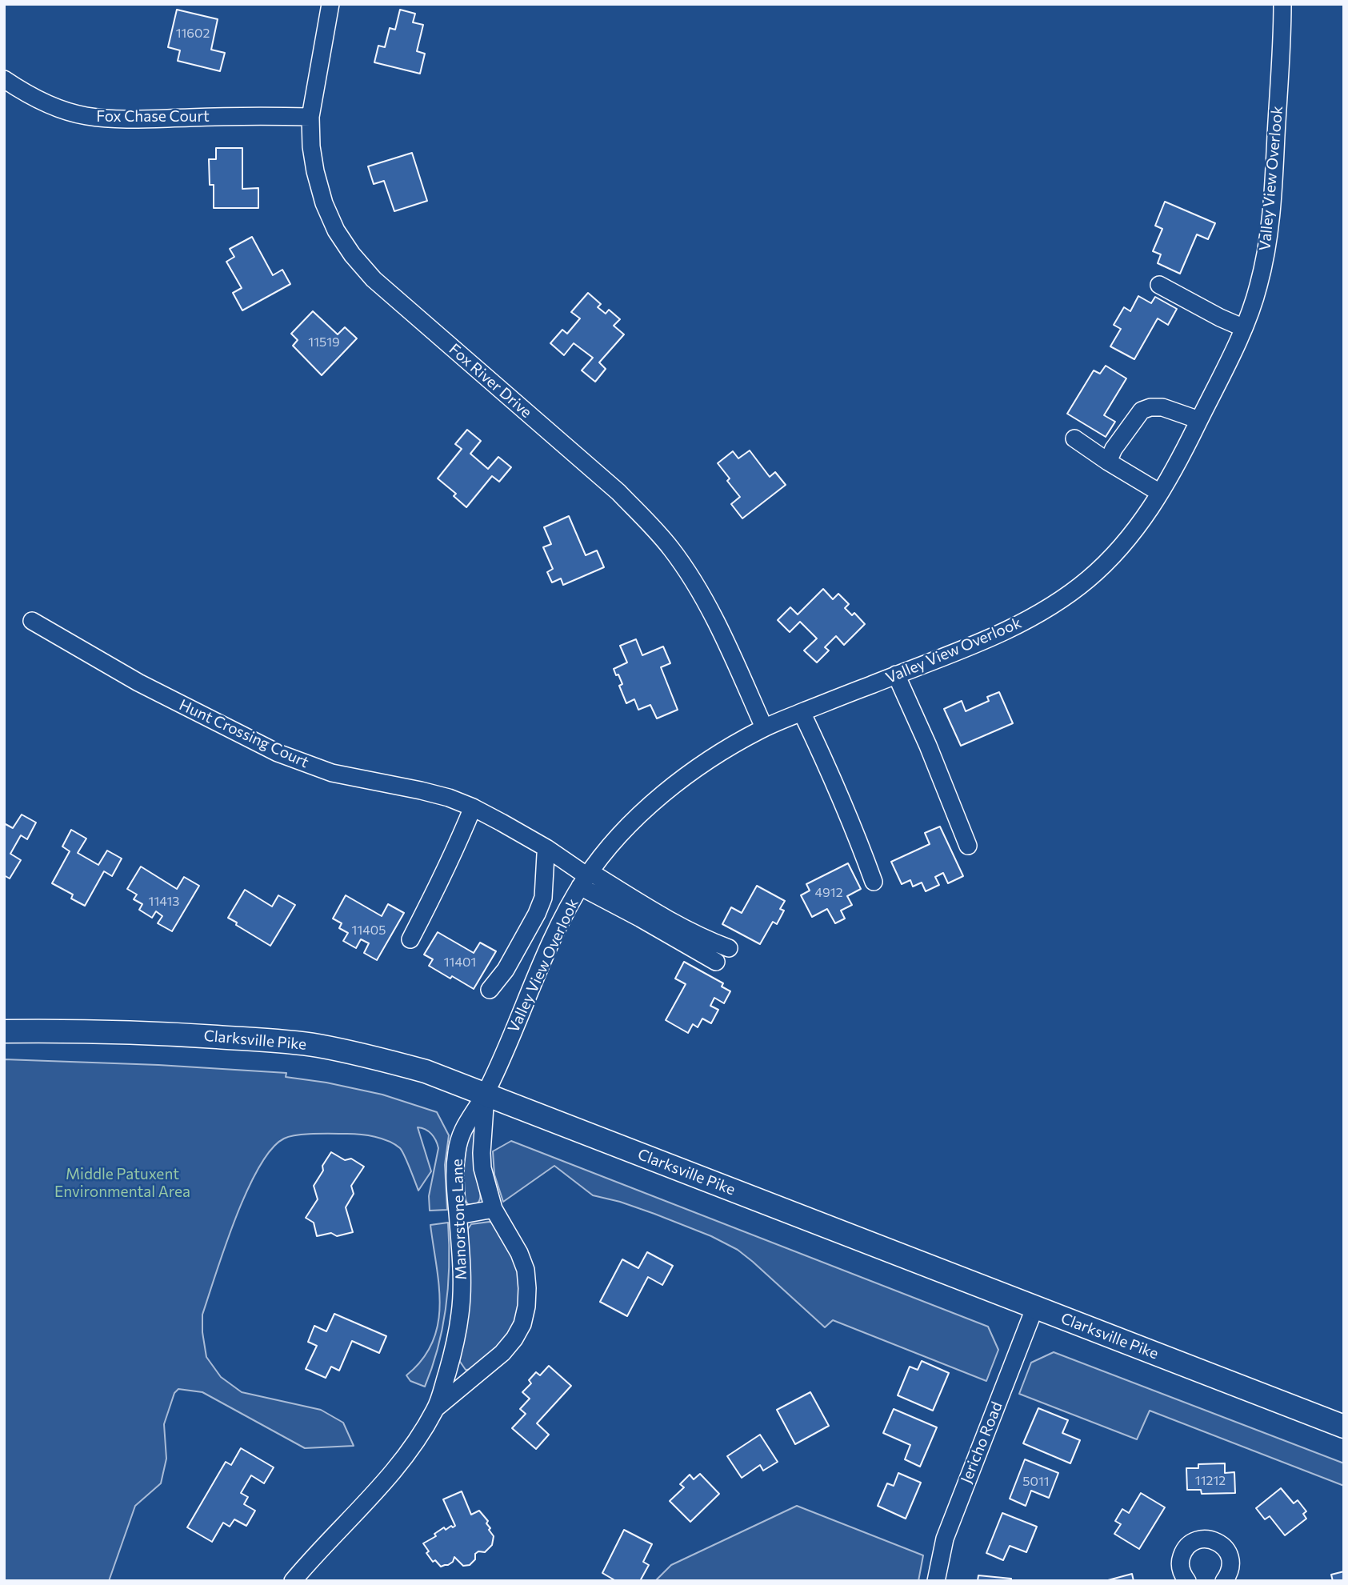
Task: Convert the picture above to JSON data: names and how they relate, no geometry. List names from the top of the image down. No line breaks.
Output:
{"streets":{"main road":["Clarksville Pike"],"street":["Fox Chase Court","Valley View Overlook","Fox River Drive","Hunt Crossing Court","Manorstone Lane","Jericho Road"]},"crossings":[["Fox Chase Court","Fox River Drive"],["Valley View Overlook","Fox River Drive"],["Valley View Overlook","Hunt Crossing Court"],["Valley View Overlook","Clarksville Pike"],["Valley View Overlook","Manorstone Lane"],["Clarksville Pike","Manorstone Lane"],["Clarksville Pike","Jericho Road"]],"parks":["Middle Patuxent Environmental Area"],"house_numbers":["11602","11519","4912","11413","11405","11401","11212","5011"]}
